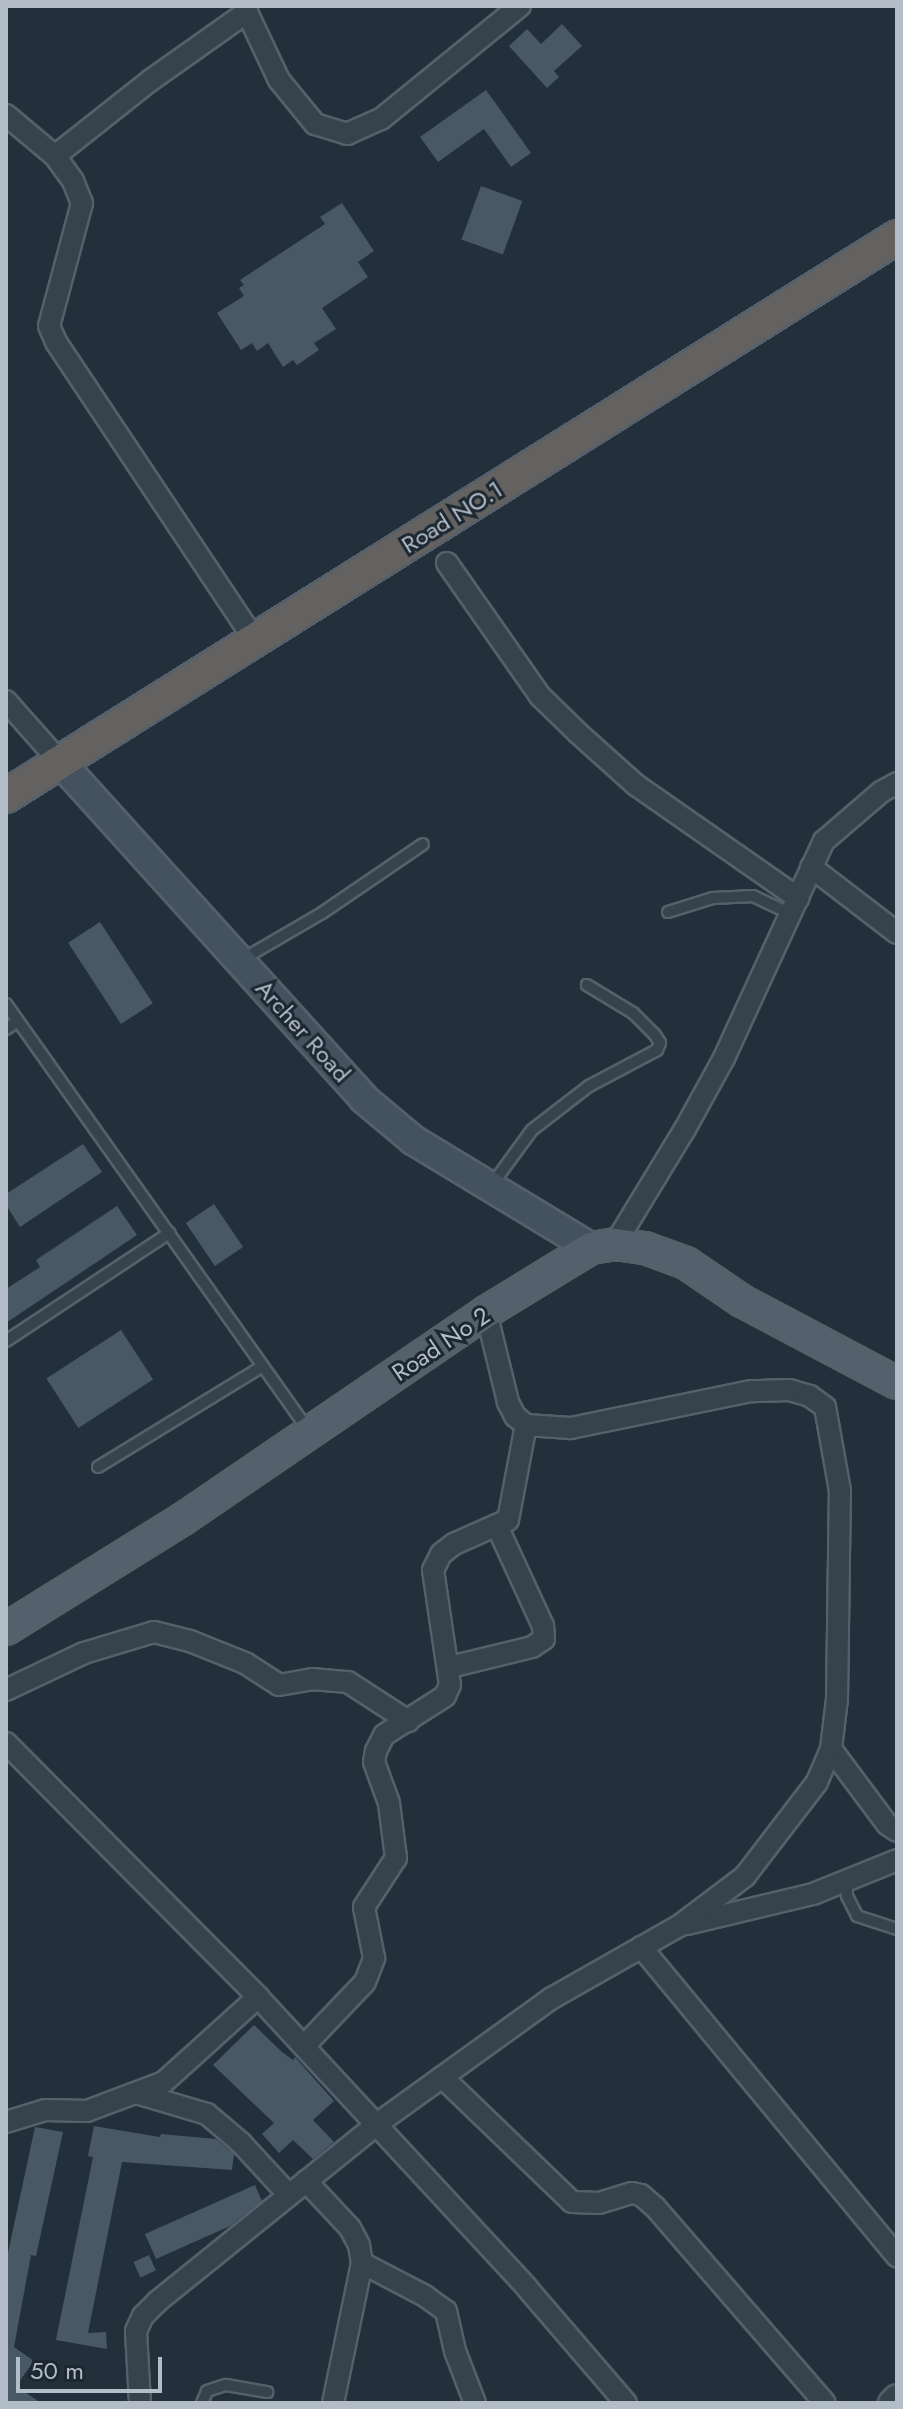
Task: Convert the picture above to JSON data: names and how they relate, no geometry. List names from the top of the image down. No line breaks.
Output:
{"streets":{"highway":["Road NO.1"],"main road":["Archer Road","Road No 2"]},"crossings":[["Road NO.1","Archer Road"],["Archer Road","Road No 2"]],"scale_bar":"50 m"}
